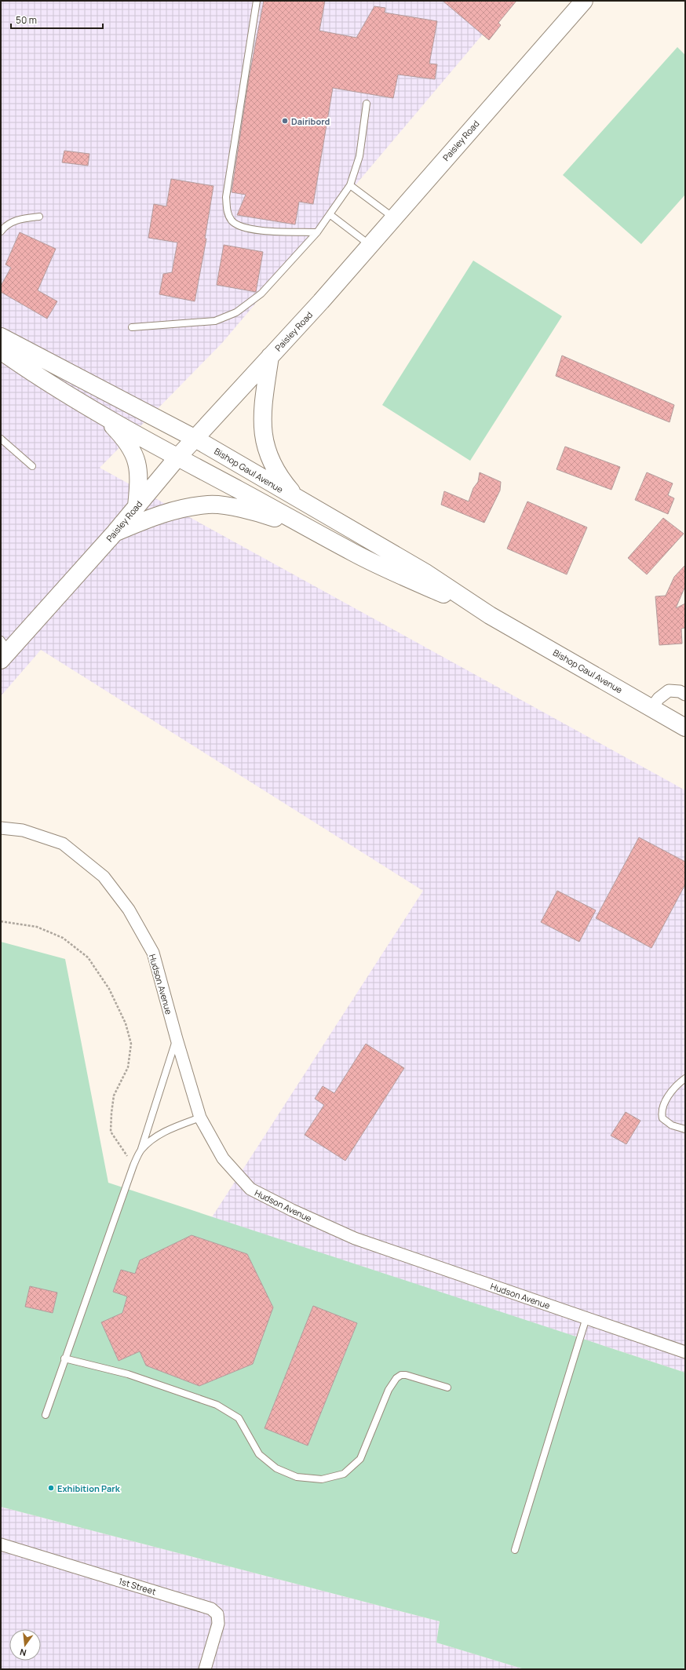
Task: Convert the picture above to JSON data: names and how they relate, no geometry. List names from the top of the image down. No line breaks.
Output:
{"streets":{"main road":["Paisley Road","Bishop Gaul Avenue"],"street":["Hudson Avenue","1st Street"]},"crossings":[["Paisley Road","Bishop Gaul Avenue"]],"places":["Dairibord","Exhibition Park"],"scale_bar":"50 m","north":"bottom"}
